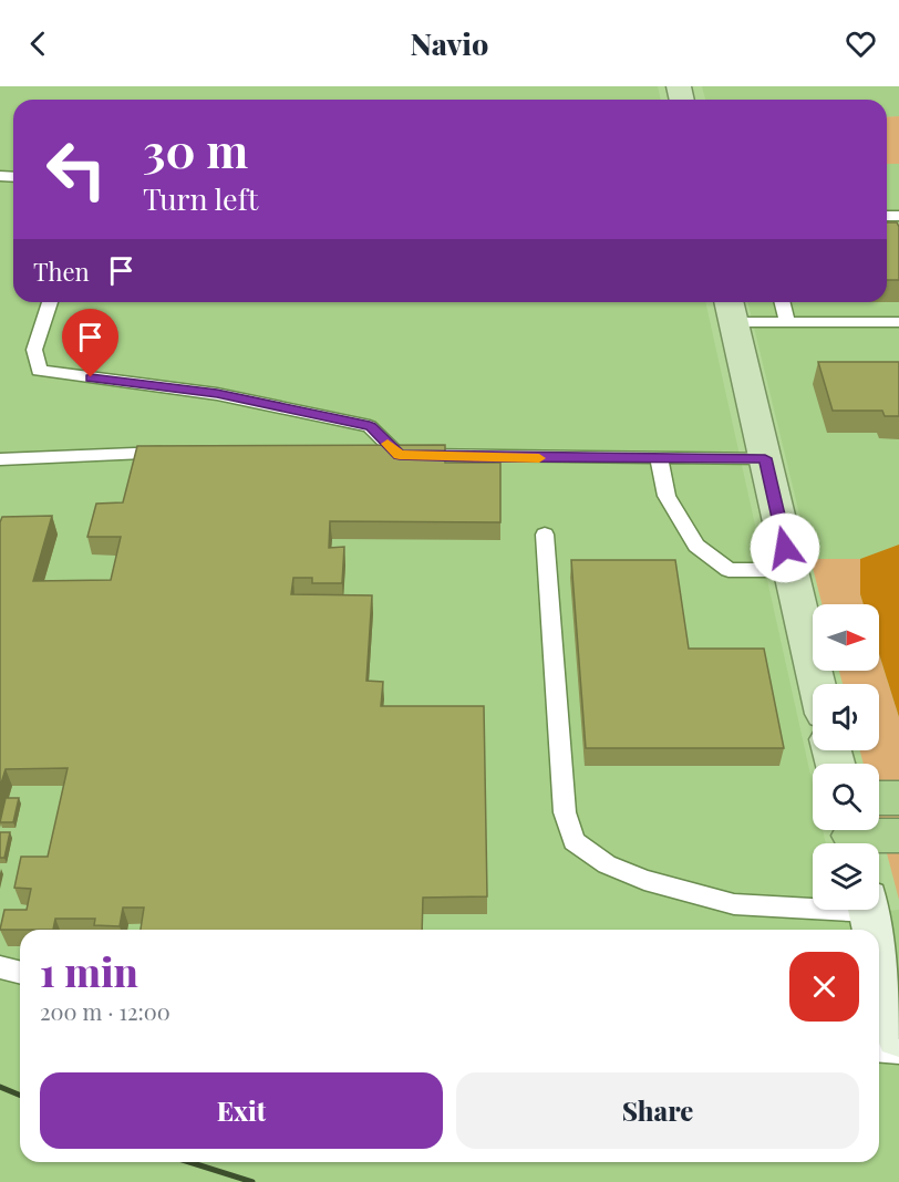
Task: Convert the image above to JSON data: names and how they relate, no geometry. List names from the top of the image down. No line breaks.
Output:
{"north":"right","page":{"header":"Navio","turn":["30 m","Turn left"],"then":"Then","heading":["1 min","200 m · 12:00"],"buttons":["Exit","Share"]}}
